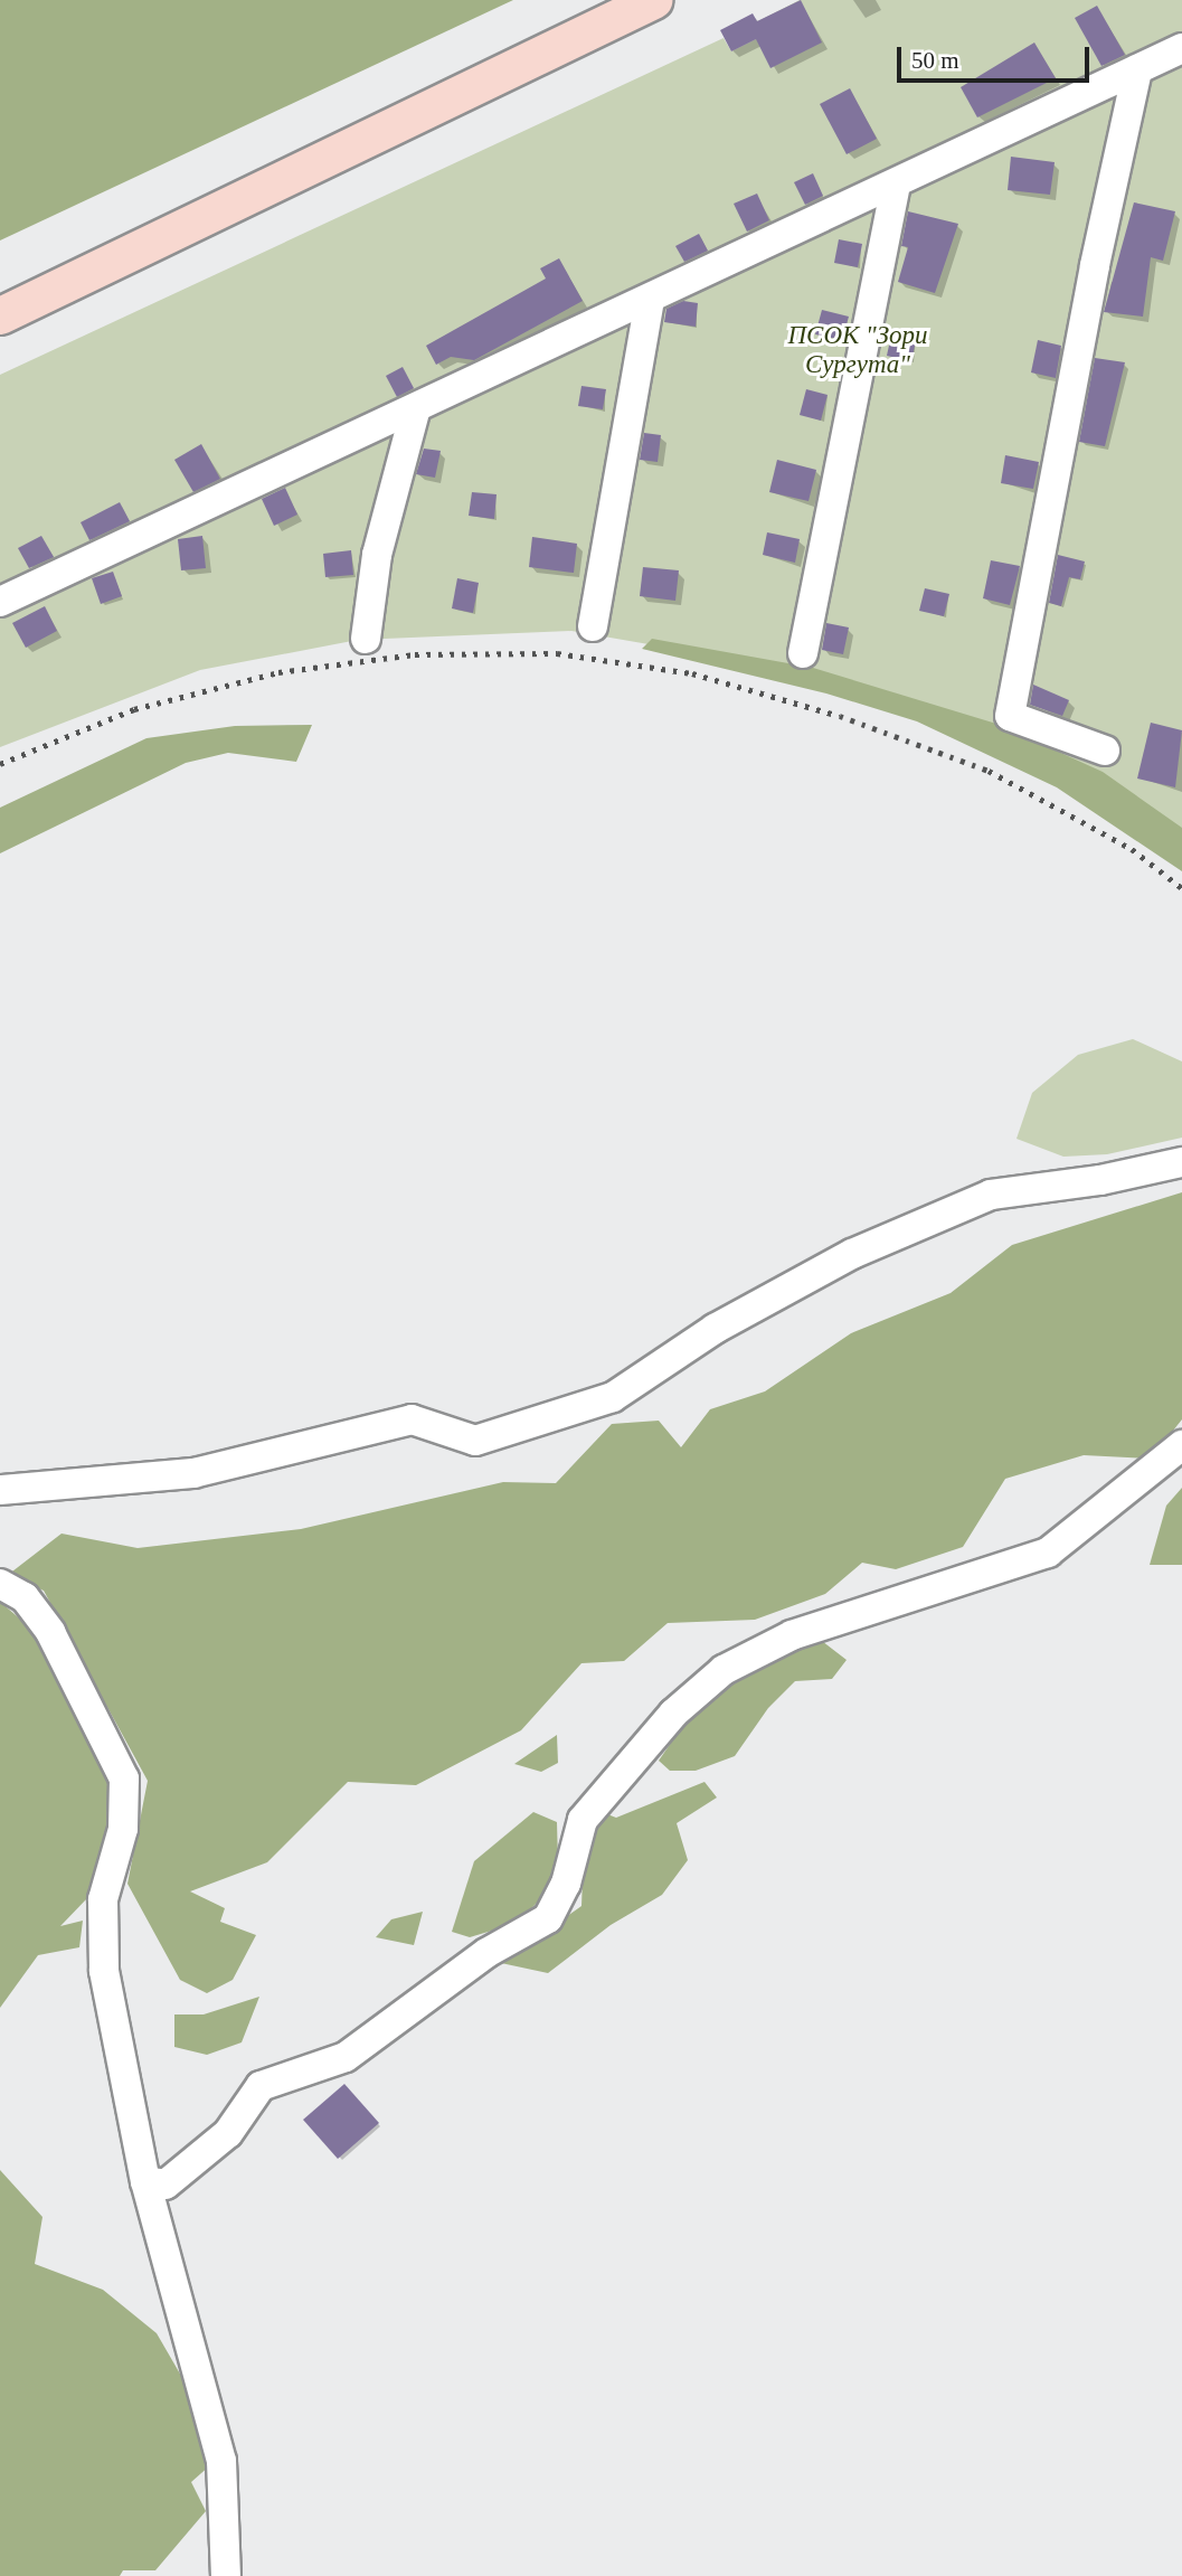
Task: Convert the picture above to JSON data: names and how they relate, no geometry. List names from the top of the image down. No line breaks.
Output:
{"parks":["ПСОК \"Зори Сургута\""],"scale_bar":"50 m"}
